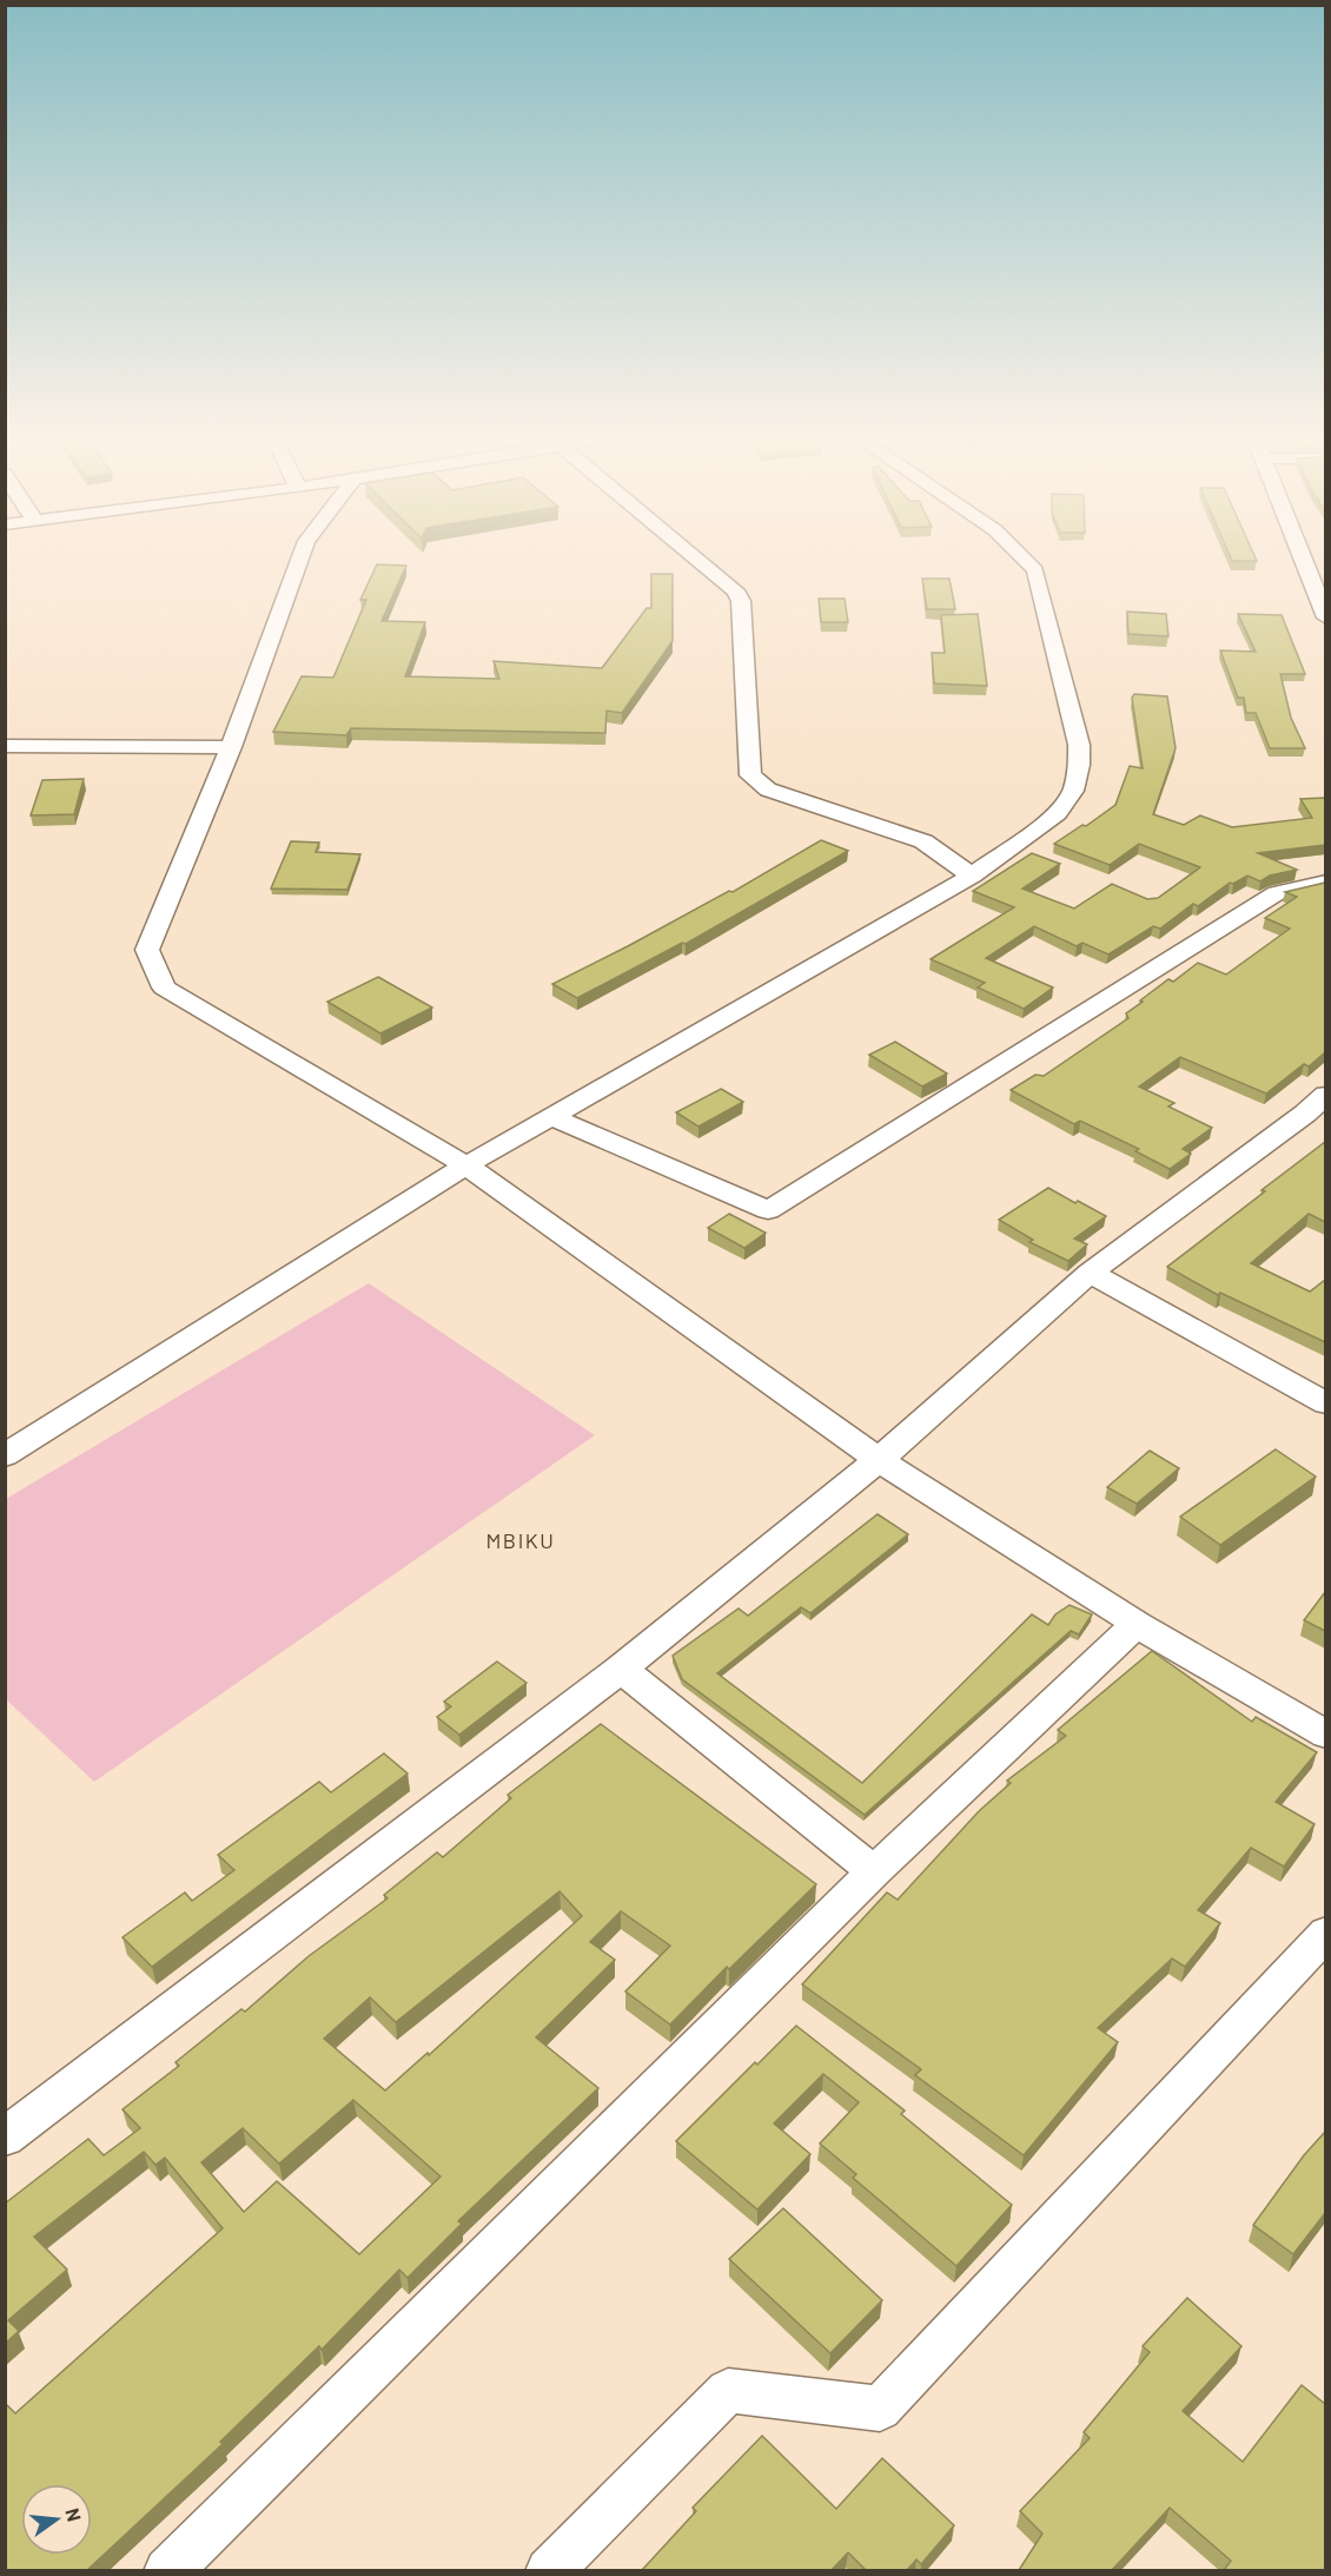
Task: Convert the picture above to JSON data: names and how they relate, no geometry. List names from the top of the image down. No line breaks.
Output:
{"districts":["MBIKU"],"north":"right"}
